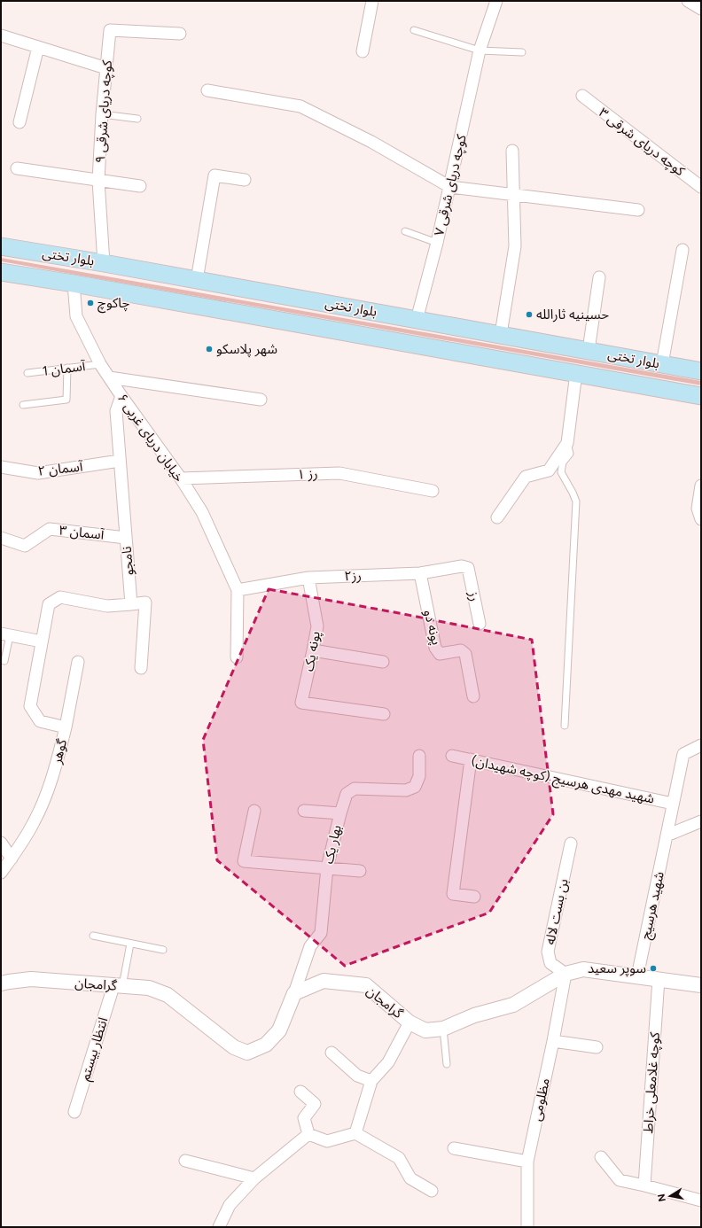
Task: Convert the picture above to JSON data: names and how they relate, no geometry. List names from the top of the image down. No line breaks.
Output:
{"streets":{"main road":["بلوار تختی"],"street":["کوچه دریای شرقی ۹","کوچه دریای شرقی ۳","کوچه دریای شرقی ۷","خیابان دریای غربی ۶","آسمان ۲","رز ۱","آسمان ۳","نامجو","رز۲","رز","پونه دو","پونه یک","گوهر","شهید مهدی هرسیج (کوچه شهیدان)","بهار یک","شهید هرسیج","بن بست لاله","گرامجان","انتظار بیستم","کوچه غلامعلی خراط","مظلومی"],"lane":["آسمان 1"]},"crossings":[["کوچه دریای شرقی ۹","بلوار تختی"],["کوچه دریای شرقی ۷","بلوار تختی"],["بلوار تختی","خیابان دریای غربی ۶"],["آسمان 1","خیابان دریای غربی ۶"],["خیابان دریای غربی ۶","رز ۱"],["خیابان دریای غربی ۶","نامجو"],["خیابان دریای غربی ۶","رز۲"],["آسمان ۲","نامجو"],["آسمان ۳","نامجو"],["رز۲","رز"],["رز۲","پونه دو"],["رز۲","پونه یک"],["شهید مهدی هرسیج (کوچه شهیدان)","شهید هرسیج"],["بهار یک","گرامجان"],["شهید هرسیج","گرامجان"],["بن بست لاله","گرامجان"],["بن بست لاله","مظلومی"],["گرامجان","انتظار بیستم"],["گرامجان","کوچه غلامعلی خراط"],["گرامجان","مظلومی"]],"places":["چاکوچ","حسینیه ثارالله","شهر پلاسکو","سوپر سعید"],"north":"left"}
